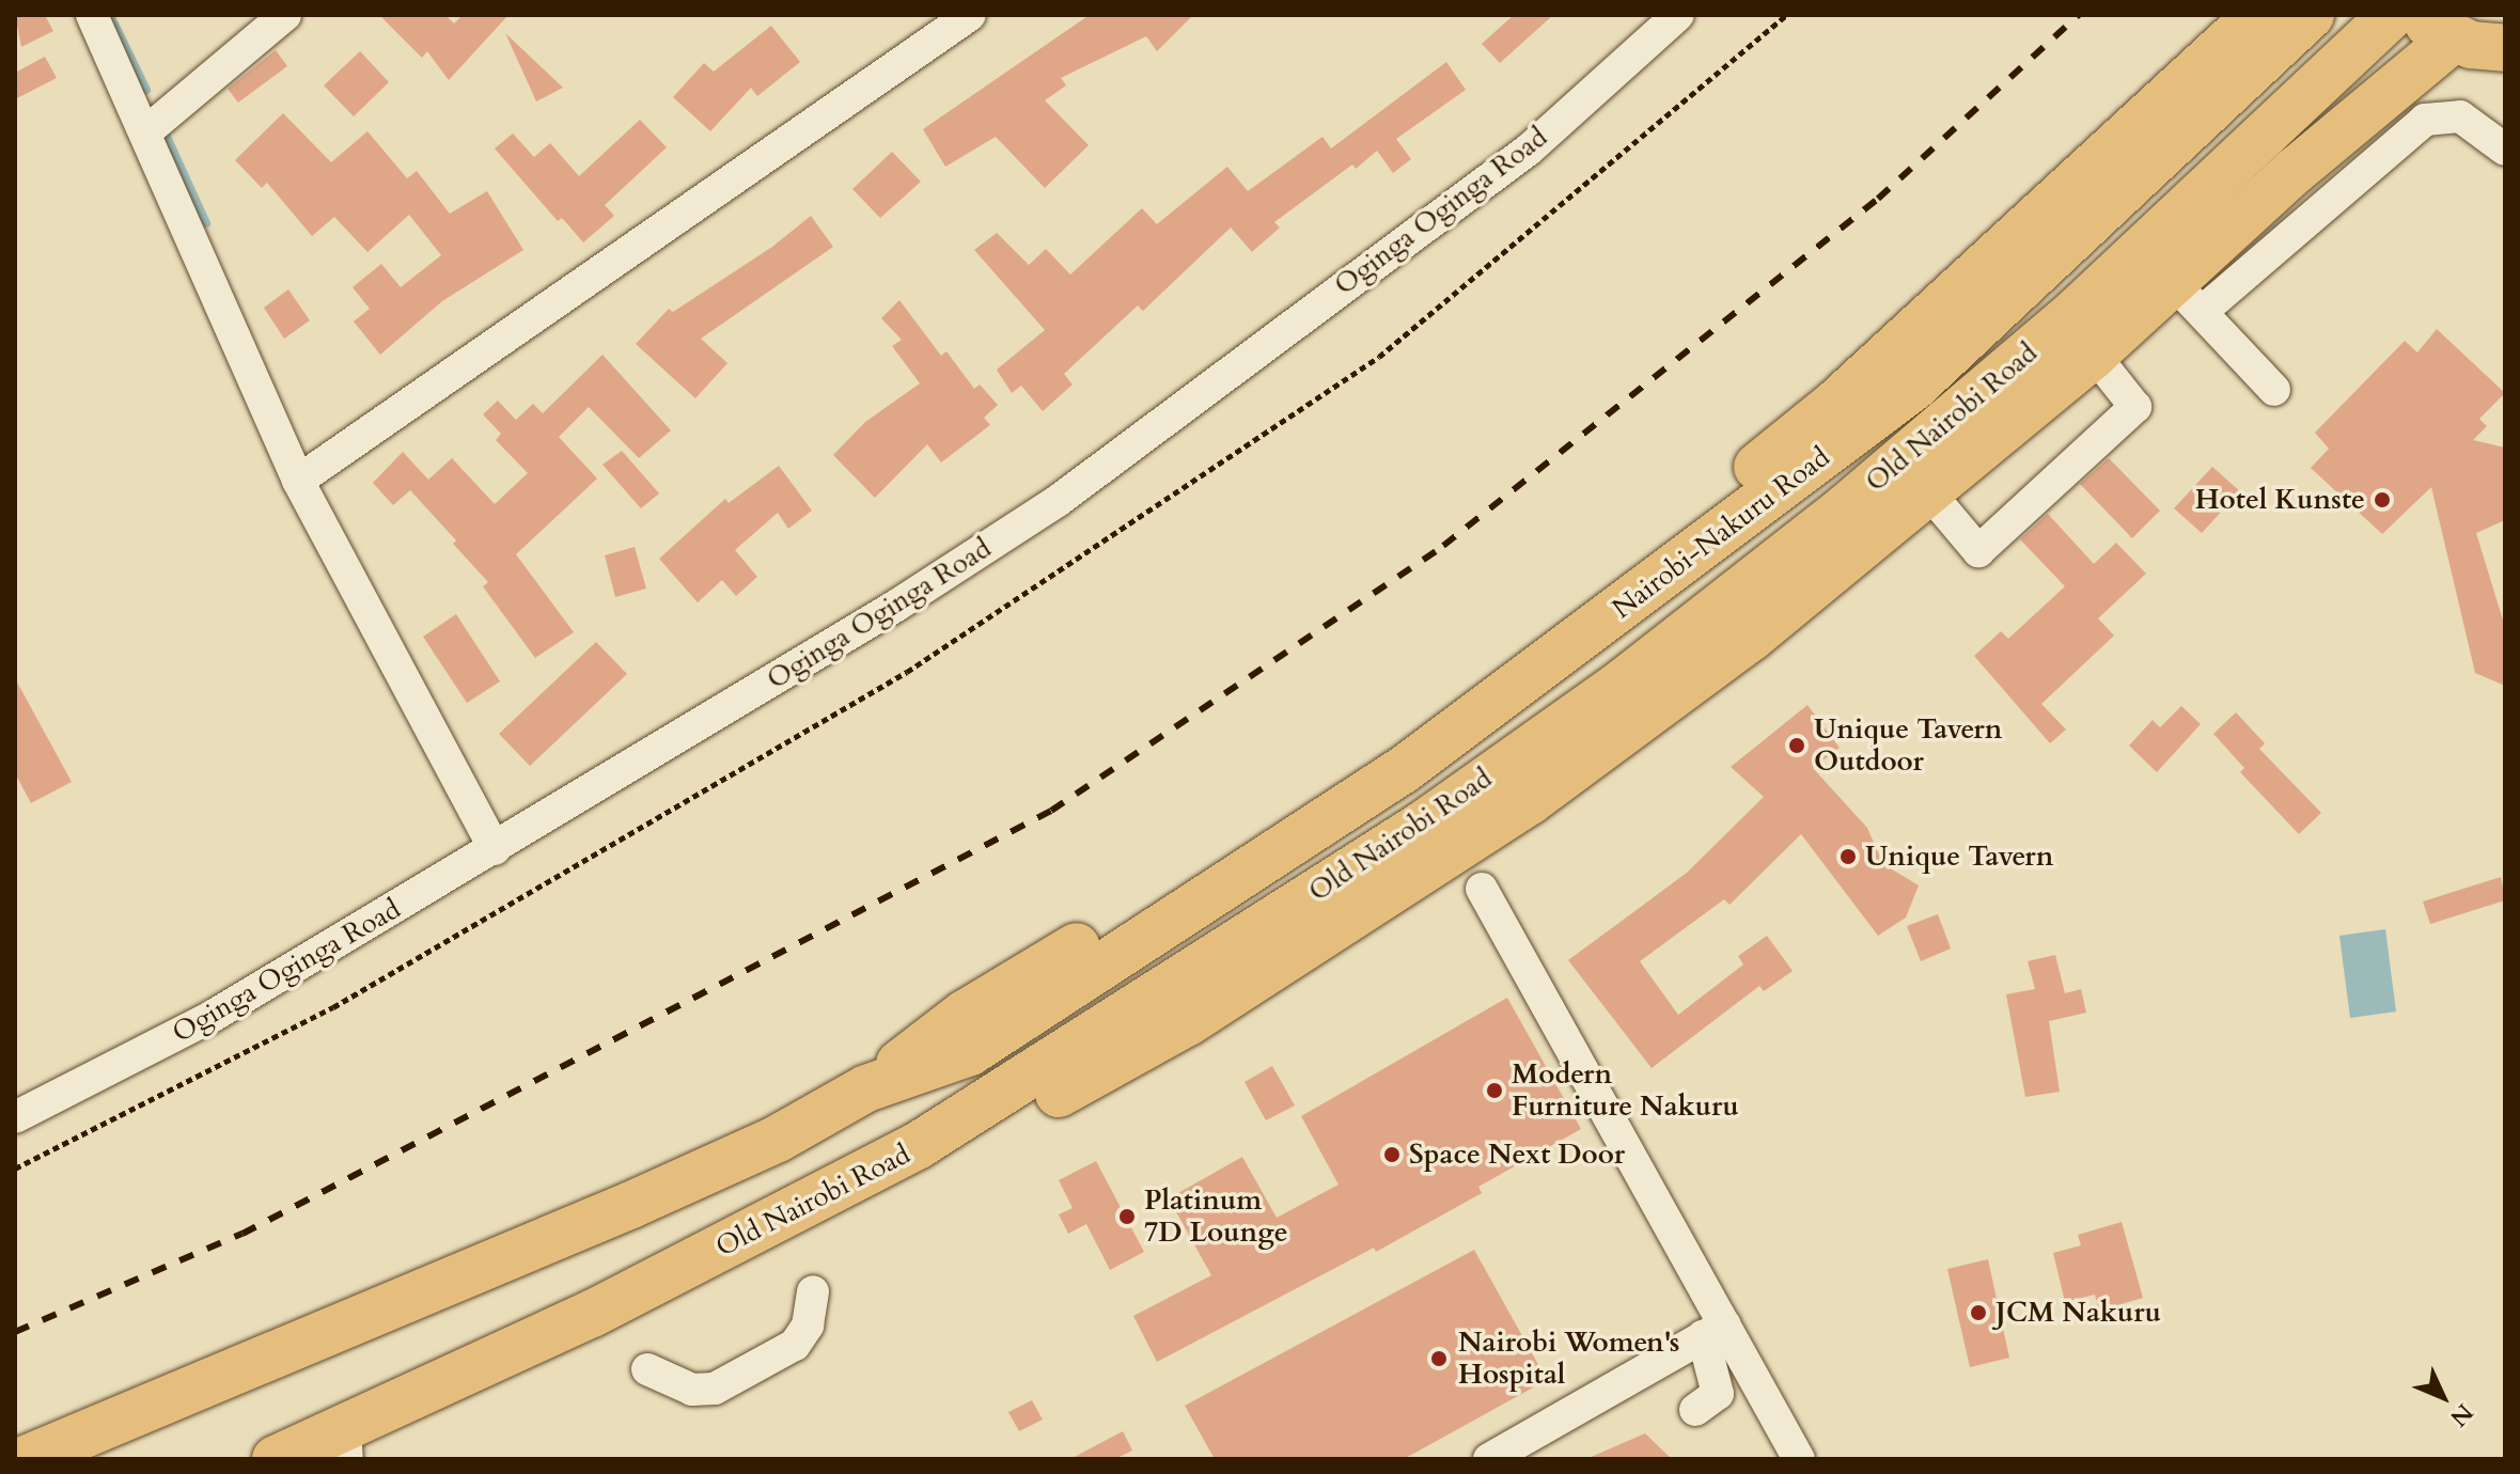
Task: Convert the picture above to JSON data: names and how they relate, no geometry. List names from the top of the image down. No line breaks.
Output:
{"streets":{"highway":["Old Nairobi Road","Nairobi-Nakuru Road"],"street":["Oginga Oginga Road"]},"places":["Hotel Kunste","Unique Tavern Outdoor","Unique Tavern","Modern Furniture Nakuru","Space Next Door","Platinum 7D Lounge","JCM Nakuru","Nairobi Women's Hospital"],"north":"bottom right"}
